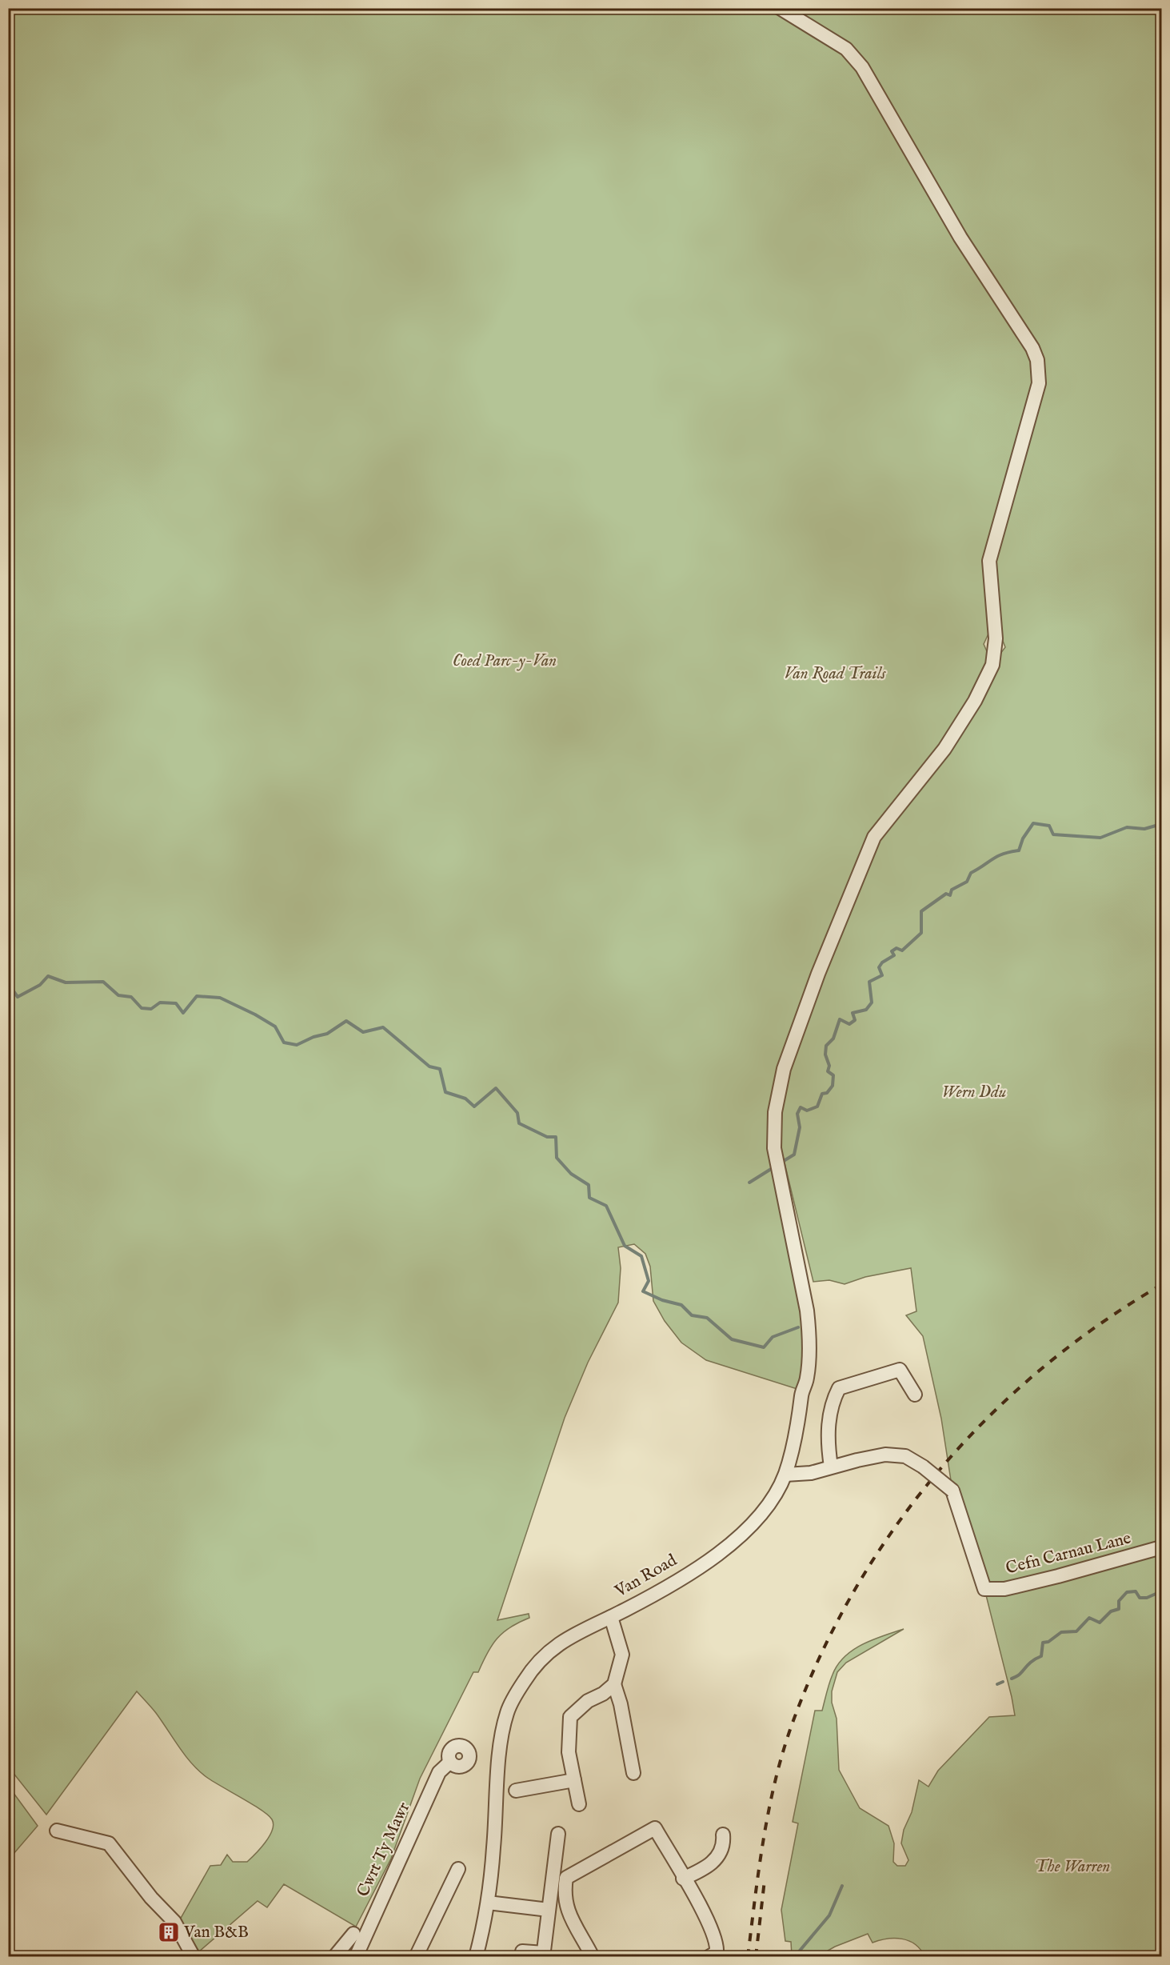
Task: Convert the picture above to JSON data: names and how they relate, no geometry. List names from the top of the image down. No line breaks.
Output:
{"streets":{"street":["Cefn Carnau Lane","Van Road","Cwrt Ty Mawr"]},"parks":["Coed Parc-y-Van","Van Road Trails","Wern Ddu","The Warren"],"places":{"building":["Van B&B"]}}
